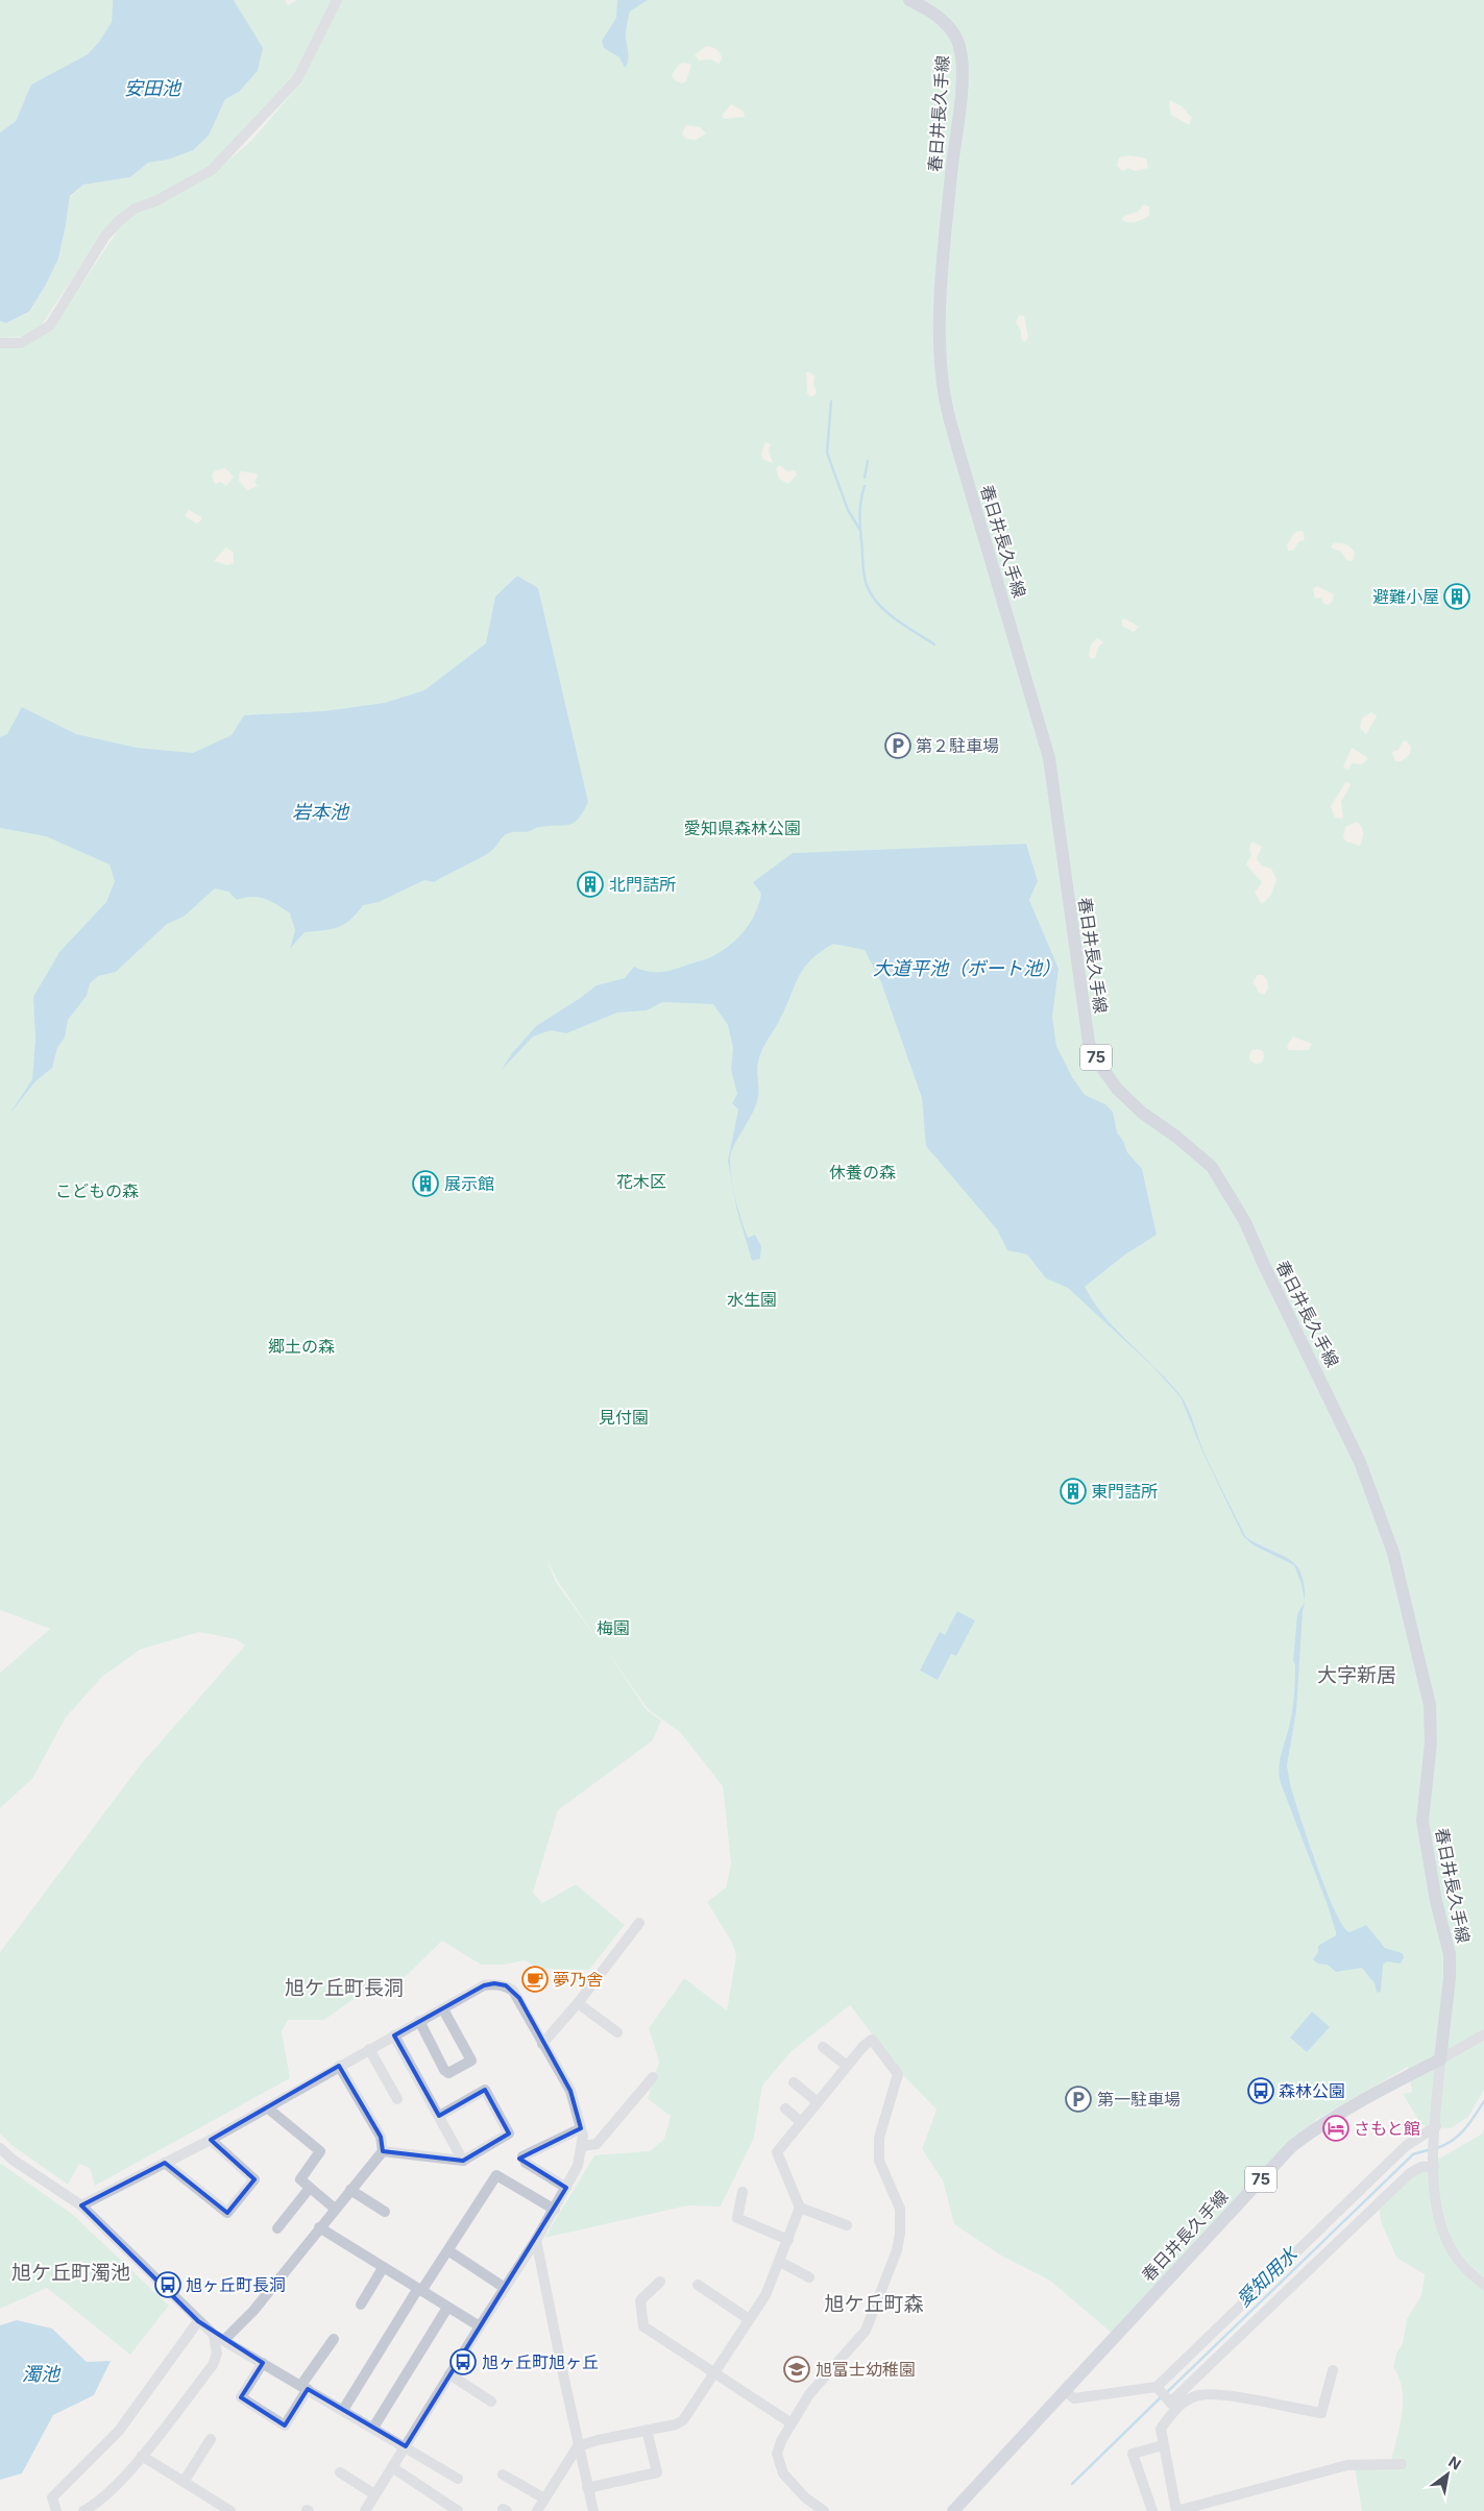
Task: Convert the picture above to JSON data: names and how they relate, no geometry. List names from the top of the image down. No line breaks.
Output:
{"streets":{"main road":["春日井長久手線","75"]},"districts":["大字新居","旭ケ丘町長洞","旭ケ丘町濁池","旭ケ丘町森"],"water":["安田池","岩本池","大道平池（ボート池）","愛知用水","濁池"],"parks":["愛知県森林公園","休養の森","花木区","こどもの森","水生園","郷土の森","見付園","梅園"],"places":{"building":["避難小屋","北門詰所","展示館","東門詰所"],"parking":["第２駐車場","第一駐車場"],"cafe":["夢乃舎"],"bus stop":["森林公園","旭ヶ丘町長洞","旭ヶ丘町旭ヶ丘"],"hotel":["さもと館"],"school or university":["旭富士幼稚園"]},"north":"top right"}
